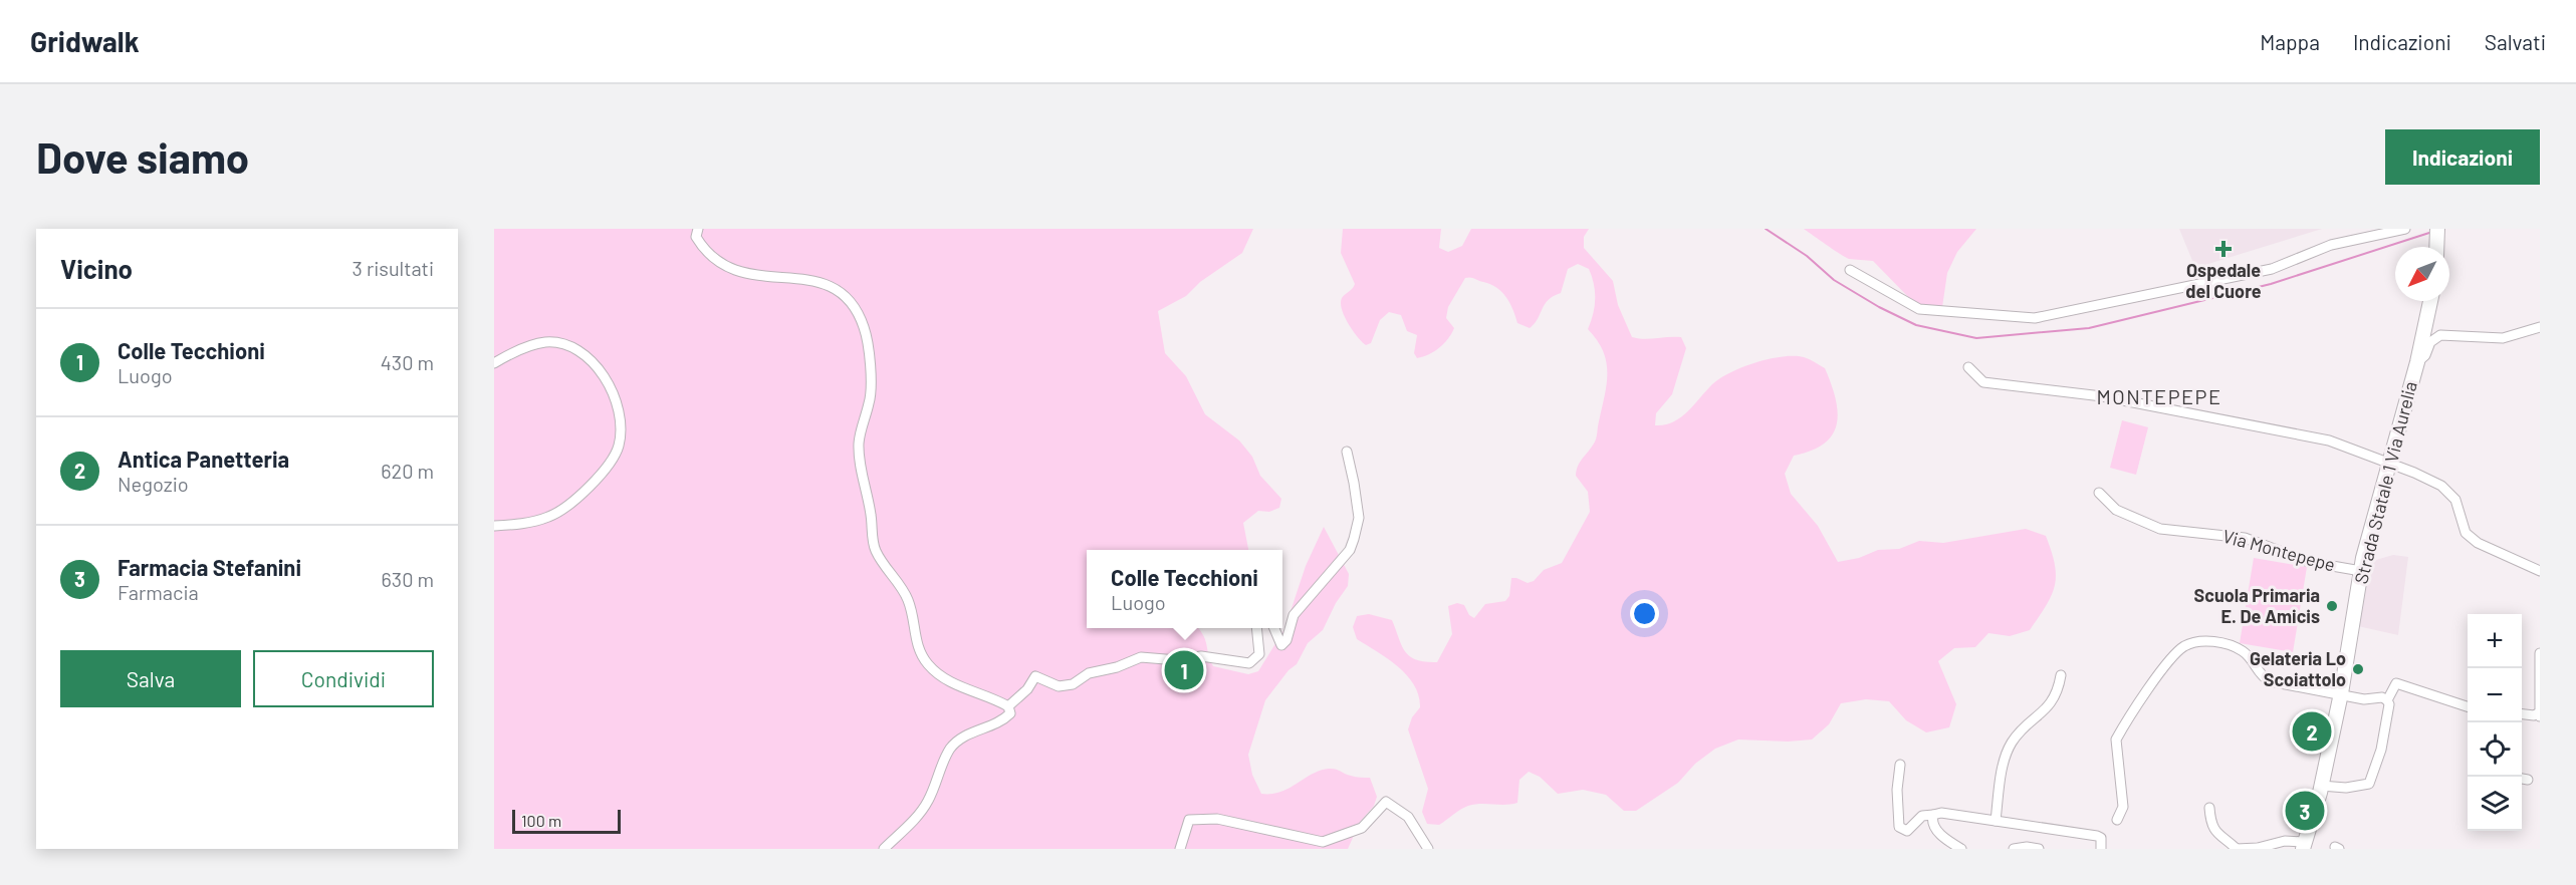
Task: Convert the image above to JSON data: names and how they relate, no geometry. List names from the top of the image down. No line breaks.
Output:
{"streets":{"main road":["Strada Statale 1 Via Aurelia"],"street":["Via Montepepe"]},"crossings":[["Strada Statale 1 Via Aurelia","Via Montepepe"]],"districts":["MONTEPEPE"],"places":{"health":["Ospedale del Cuore"],"other":["Scuola Primaria E. De Amicis","Gelateria Lo Scoiattolo"]},"scale_bar":"100 m","north":"bottom left","page":{"header":"Gridwalk","nav":["Mappa","Indicazioni","Salvati"],"buttons":["Indicazioni",["Salva","Condividi"]],"title":"Dove siamo","heading":["Vicino","3 risultati"],"list":[{"mark":"1","name":"Colle Tecchioni","note":"Luogo","value":"430 m"},{"mark":"2","name":"Antica Panetteria","note":"Negozio","value":"620 m"},{"mark":"3","name":"Farmacia Stefanini","note":"Farmacia","value":"630 m"}],"popup":["Colle Tecchioni","Luogo"],"map_buttons":["+","−"],"pins":["1","2","3"],"scale":"100 m"}}
